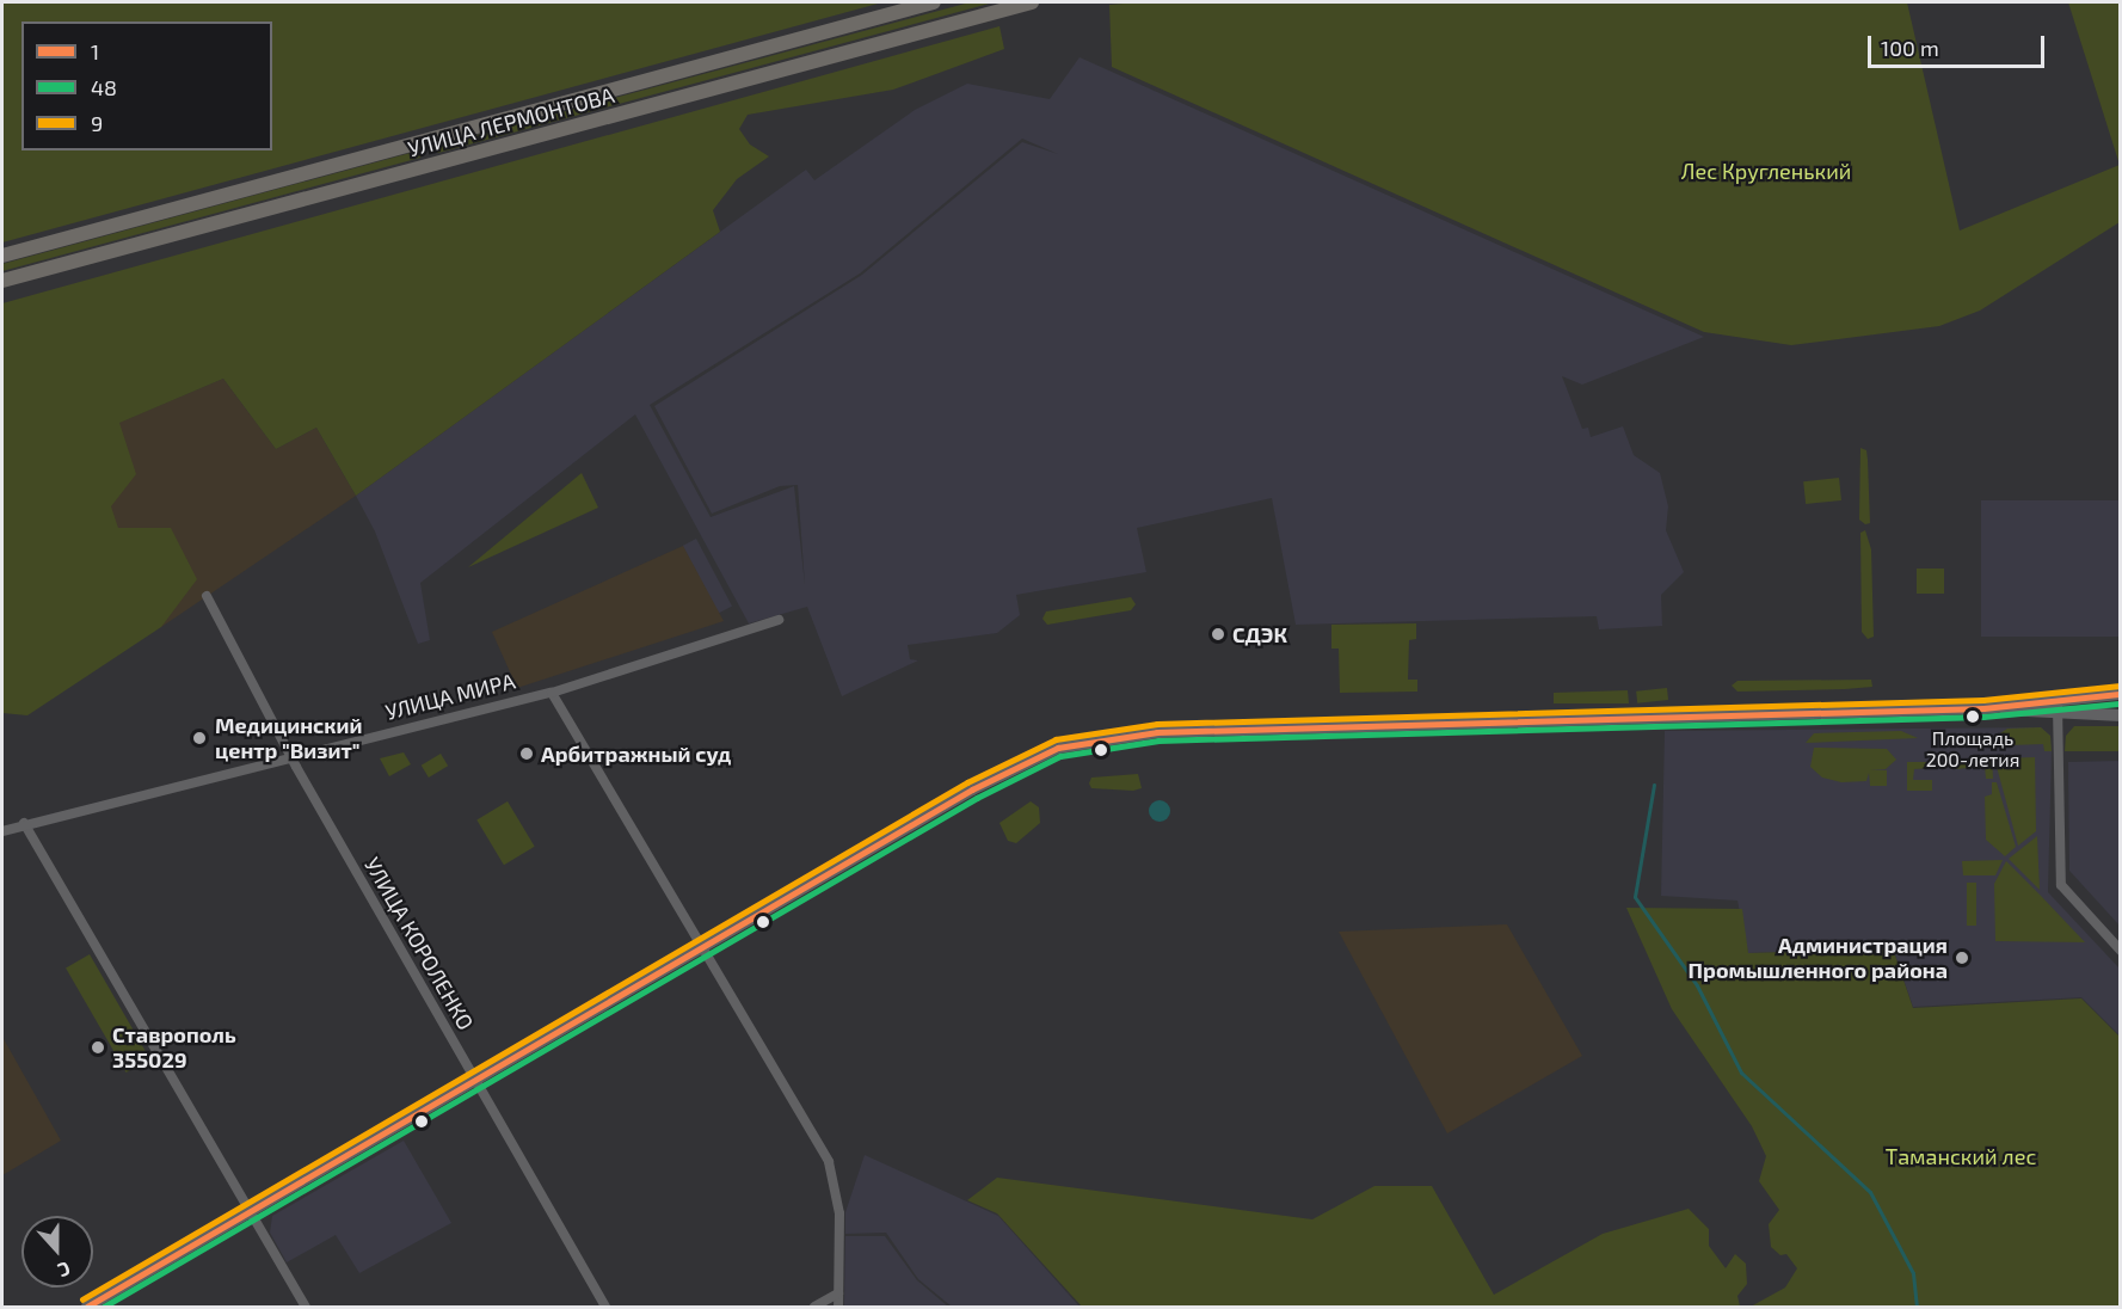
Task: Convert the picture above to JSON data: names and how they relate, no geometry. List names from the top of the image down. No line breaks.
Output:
{"streets":{"main road":["УЛИЦА ЛЕРМОНТОВА"],"street":["УЛИЦА МИРА","УЛИЦА КОРОЛЕНКО"]},"crossings":[["УЛИЦА МИРА","УЛИЦА КОРОЛЕНКО"]],"parks":["Лес Кругленький","Таманский лес"],"places":["СДЭК","Площадь 200-летия","Медицинский центр \"Визит\"","Арбитражный суд","Администрация Промышленного района","Ставрополь 355029"],"lines":["transit line 9","transit line 1","transit line 48"],"legend":["1","48","9"],"scale_bar":"100 m","north":"bottom"}
